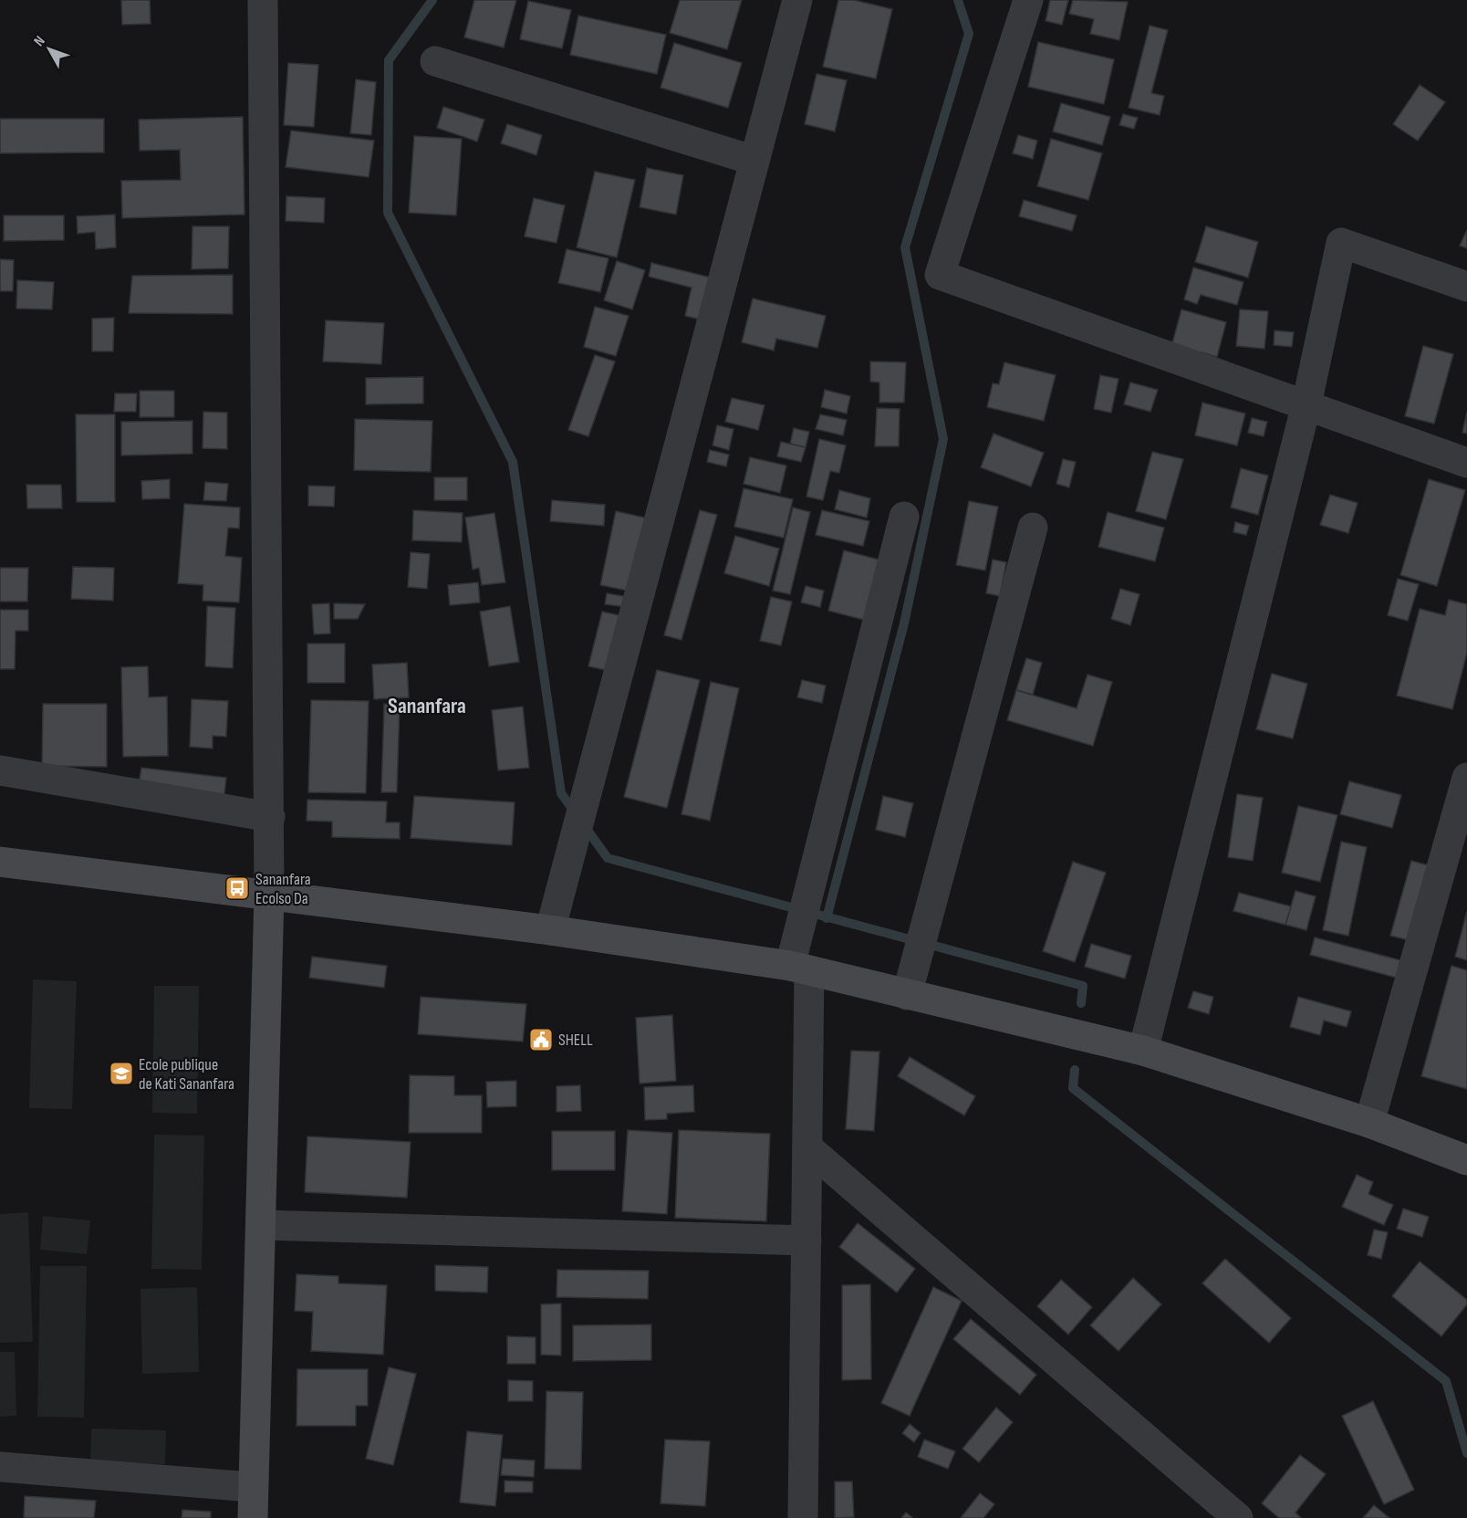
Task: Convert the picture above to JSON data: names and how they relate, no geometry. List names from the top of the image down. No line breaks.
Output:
{"districts":["Sananfara"],"places":{"bus stop":["Sananfara Ecolso Da"],"public building":["SHELL"],"school or university":["Ecole publique de Kati Sananfara"]},"north":"top left"}
